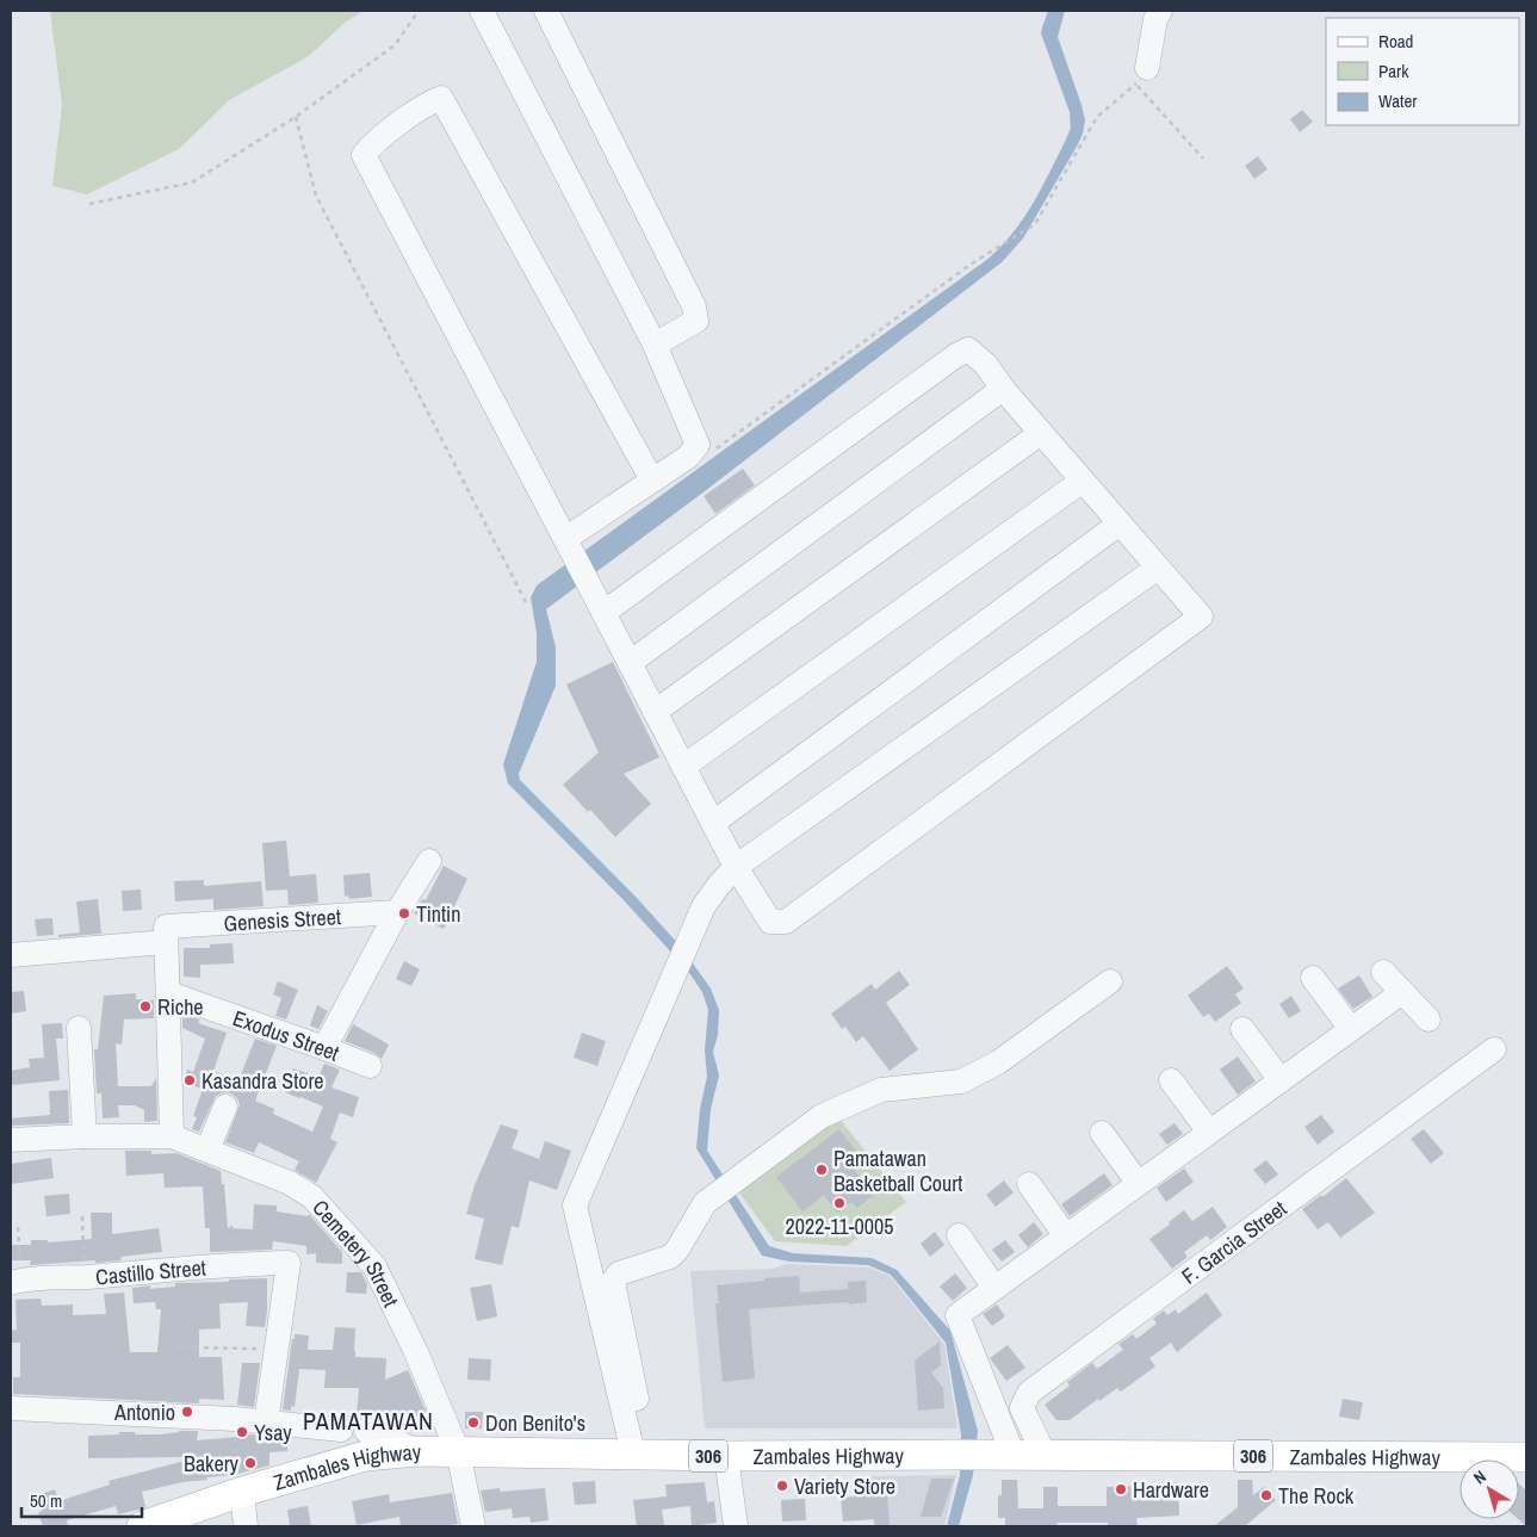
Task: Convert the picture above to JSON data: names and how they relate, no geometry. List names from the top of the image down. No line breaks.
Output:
{"streets":{"main road":["306","Zambales Highway"],"street":["Genesis Street","Exodus Street","F. Garcia Street","Cemetery Street","Castillo Street"]},"crossings":[["F. Garcia Street","Zambales Highway"],["Cemetery Street","Zambales Highway"]],"districts":["PAMATAWAN"],"places":["Tintin","Riche","Kasandra Store","Pamatawan Basketball Court","2022-11-0005","Antonio","Don Benito's","Ysay","Bakery","Variety Store","Hardware","The Rock"],"legend":["Road","Park","Water"],"scale_bar":"50 m","north":"top left"}
